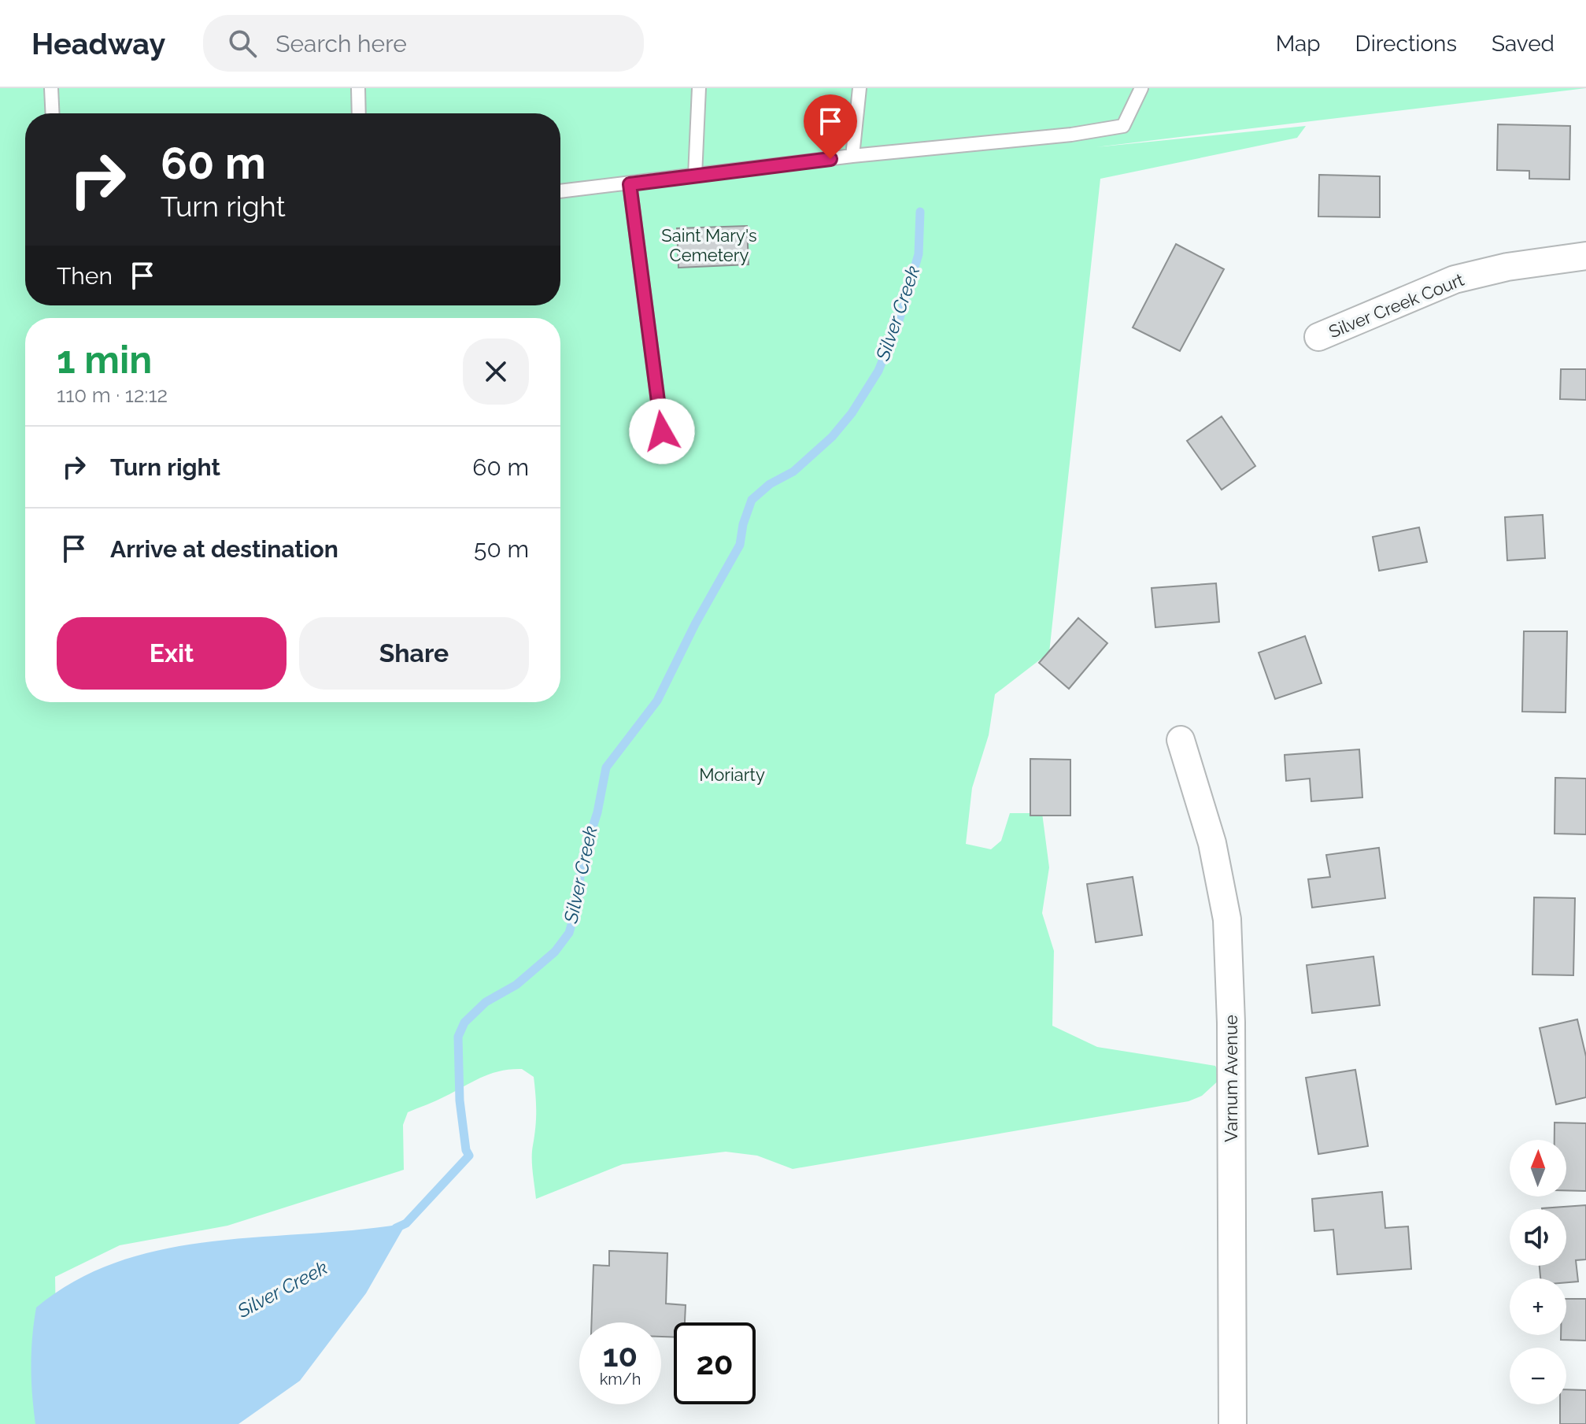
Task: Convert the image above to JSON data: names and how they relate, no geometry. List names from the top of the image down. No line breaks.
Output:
{"streets":{"street":["Silver Creek Court","Varnum Avenue"]},"water":["Silver Creek"],"parks":["Saint Mary's Cemetery","Moriarty"],"north":"top","page":{"header":"Headway","search":"Search here","nav":["Map","Directions","Saved"],"turn":["60 m","Turn right"],"then":"Then","heading":["1 min","110 m · 12:12"],"list":[{"name":"Turn right","value":"60 m"},{"name":"Arrive at destination","value":"50 m"}],"buttons":["Exit","Share"],"map_buttons":["+","−"],"speed":"10 km/h","limit":"20"}}
